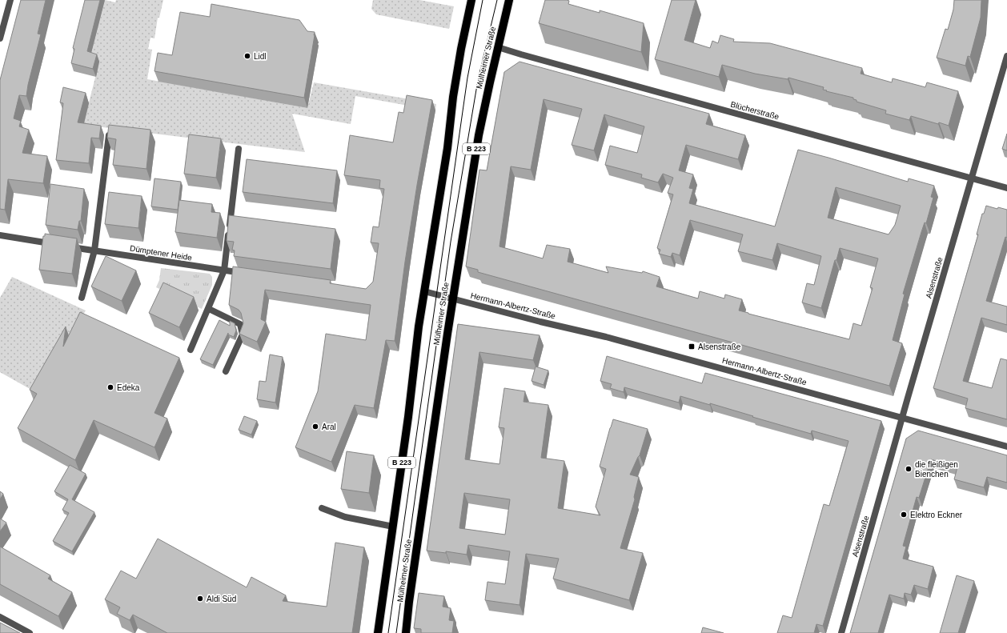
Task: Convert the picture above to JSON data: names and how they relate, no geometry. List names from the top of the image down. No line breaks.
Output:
{"streets":{"main road":["Mülheimer Straße","B 223"],"street":["Blücherstraße","Dümptener Heide","Alsenstraße","Hermann-Albertz-Straße"]},"crossings":[["Mülheimer Straße","Blücherstraße"],["Mülheimer Straße","Hermann-Albertz-Straße"],["Blücherstraße","Alsenstraße"],["B 223","Hermann-Albertz-Straße"],["Alsenstraße","Hermann-Albertz-Straße"]],"places":{"other":["Lidl","Edeka","Aral","die fleißigen Bienchen","Elektro Eckner","Aldi Süd"],"transit":["Alsenstraße"]}}
